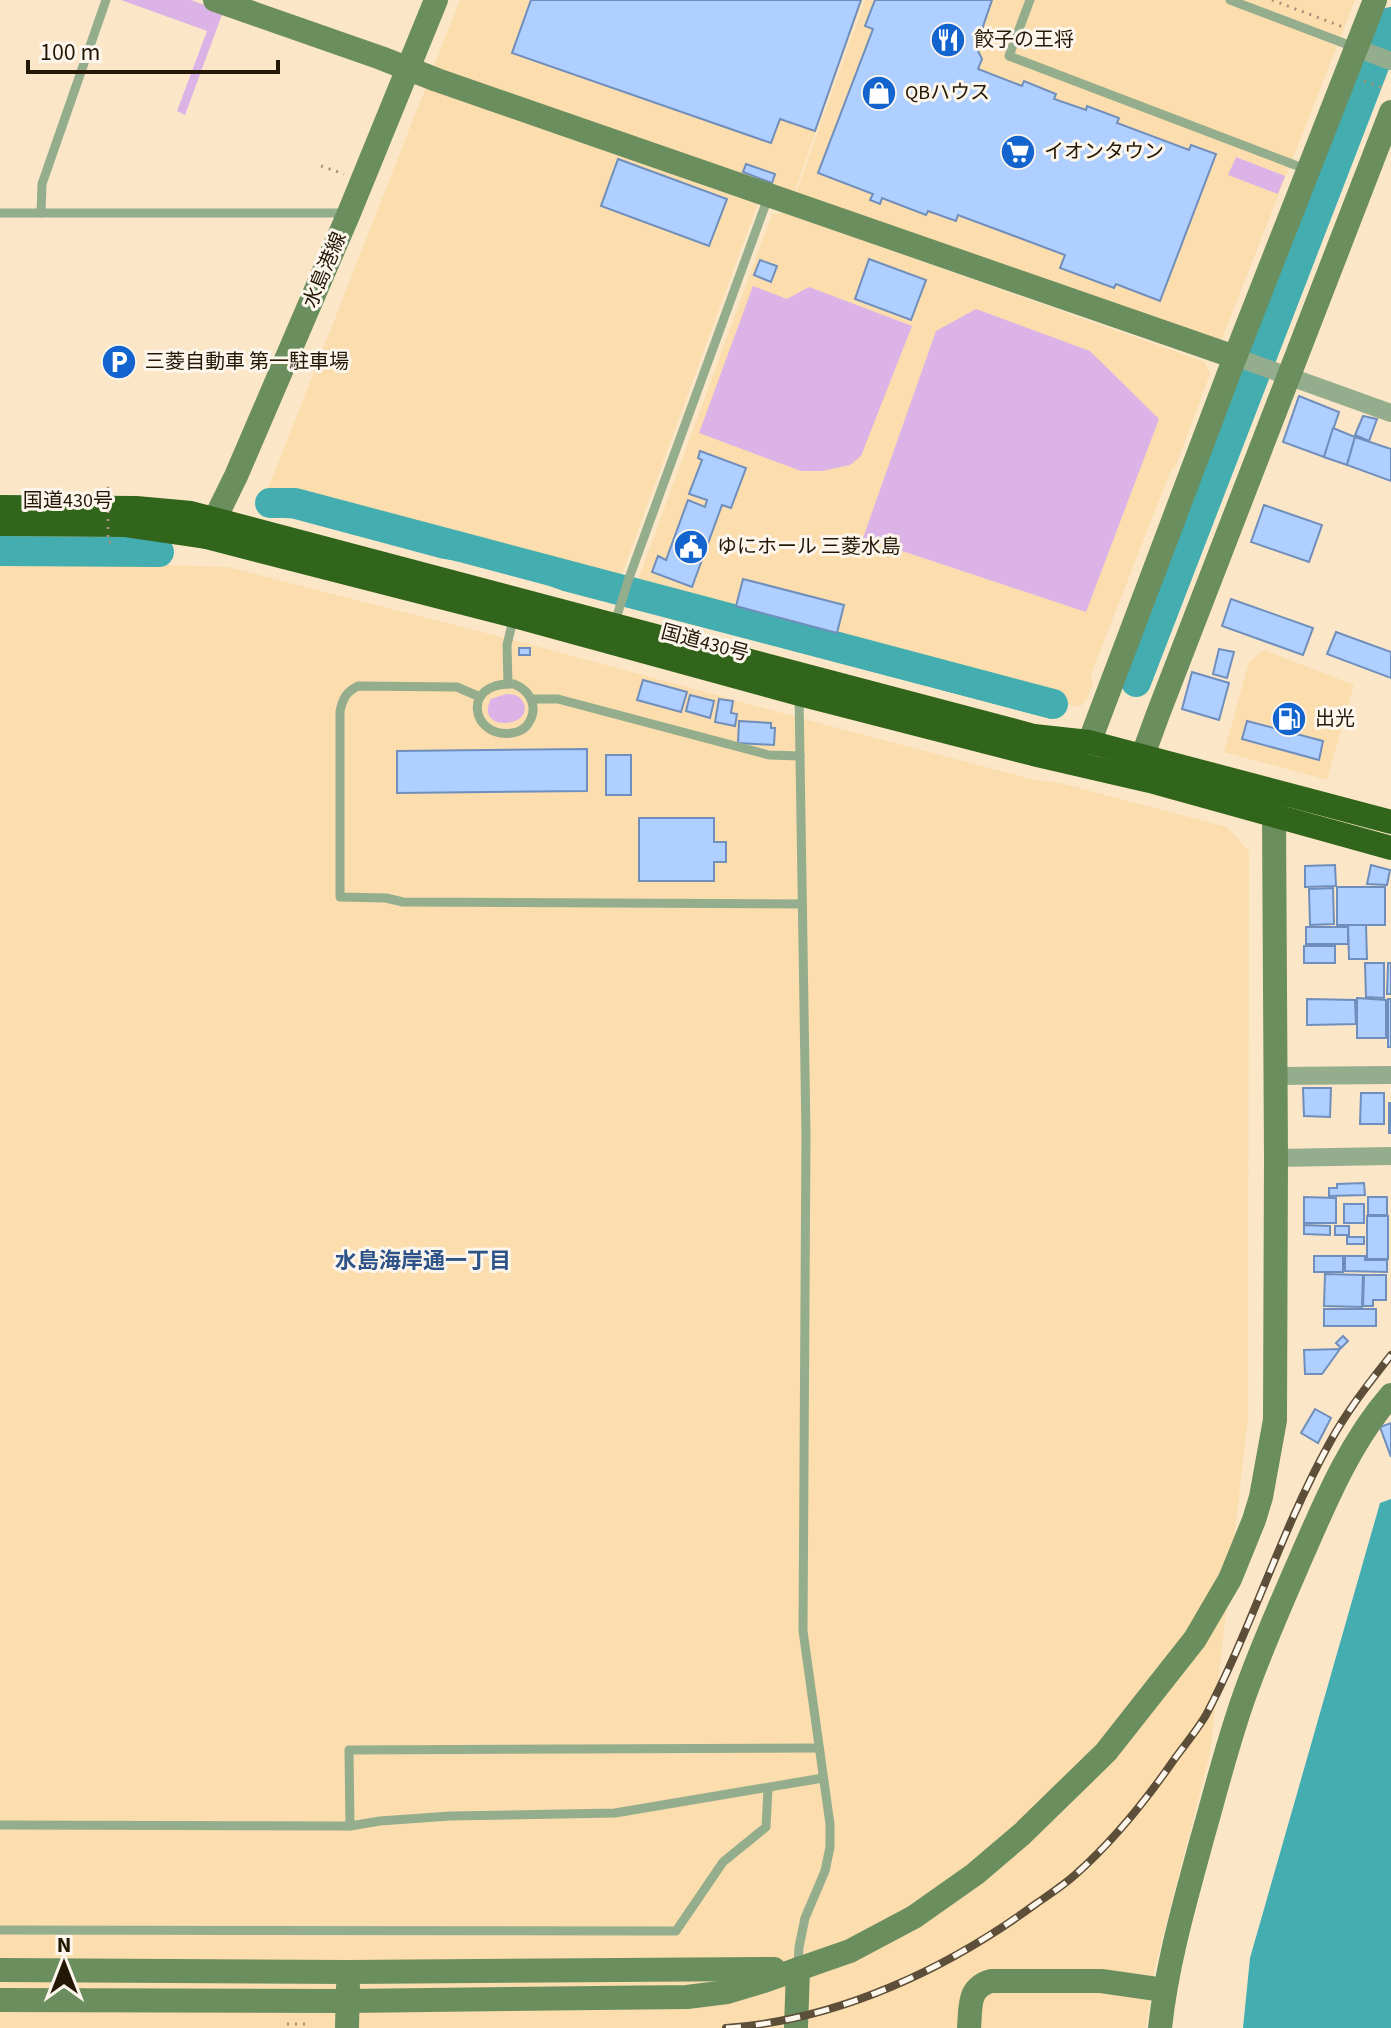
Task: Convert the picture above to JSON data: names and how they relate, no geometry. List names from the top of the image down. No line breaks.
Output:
{"streets":{"highway":["国道430号"],"street":["水島港線"]},"crossings":[["水島港線","国道430号"]],"districts":["水島海岸通一丁目"],"places":{"restaurant":["餃子の王将"],"shop":["QBハウス"],"supermarket":["イオンタウン"],"parking":["三菱自動車 第一駐車場"],"public building":["ゆにホール 三菱水島"],"fuel station":["出光"]},"scale_bar":"100 m","north":"top"}
